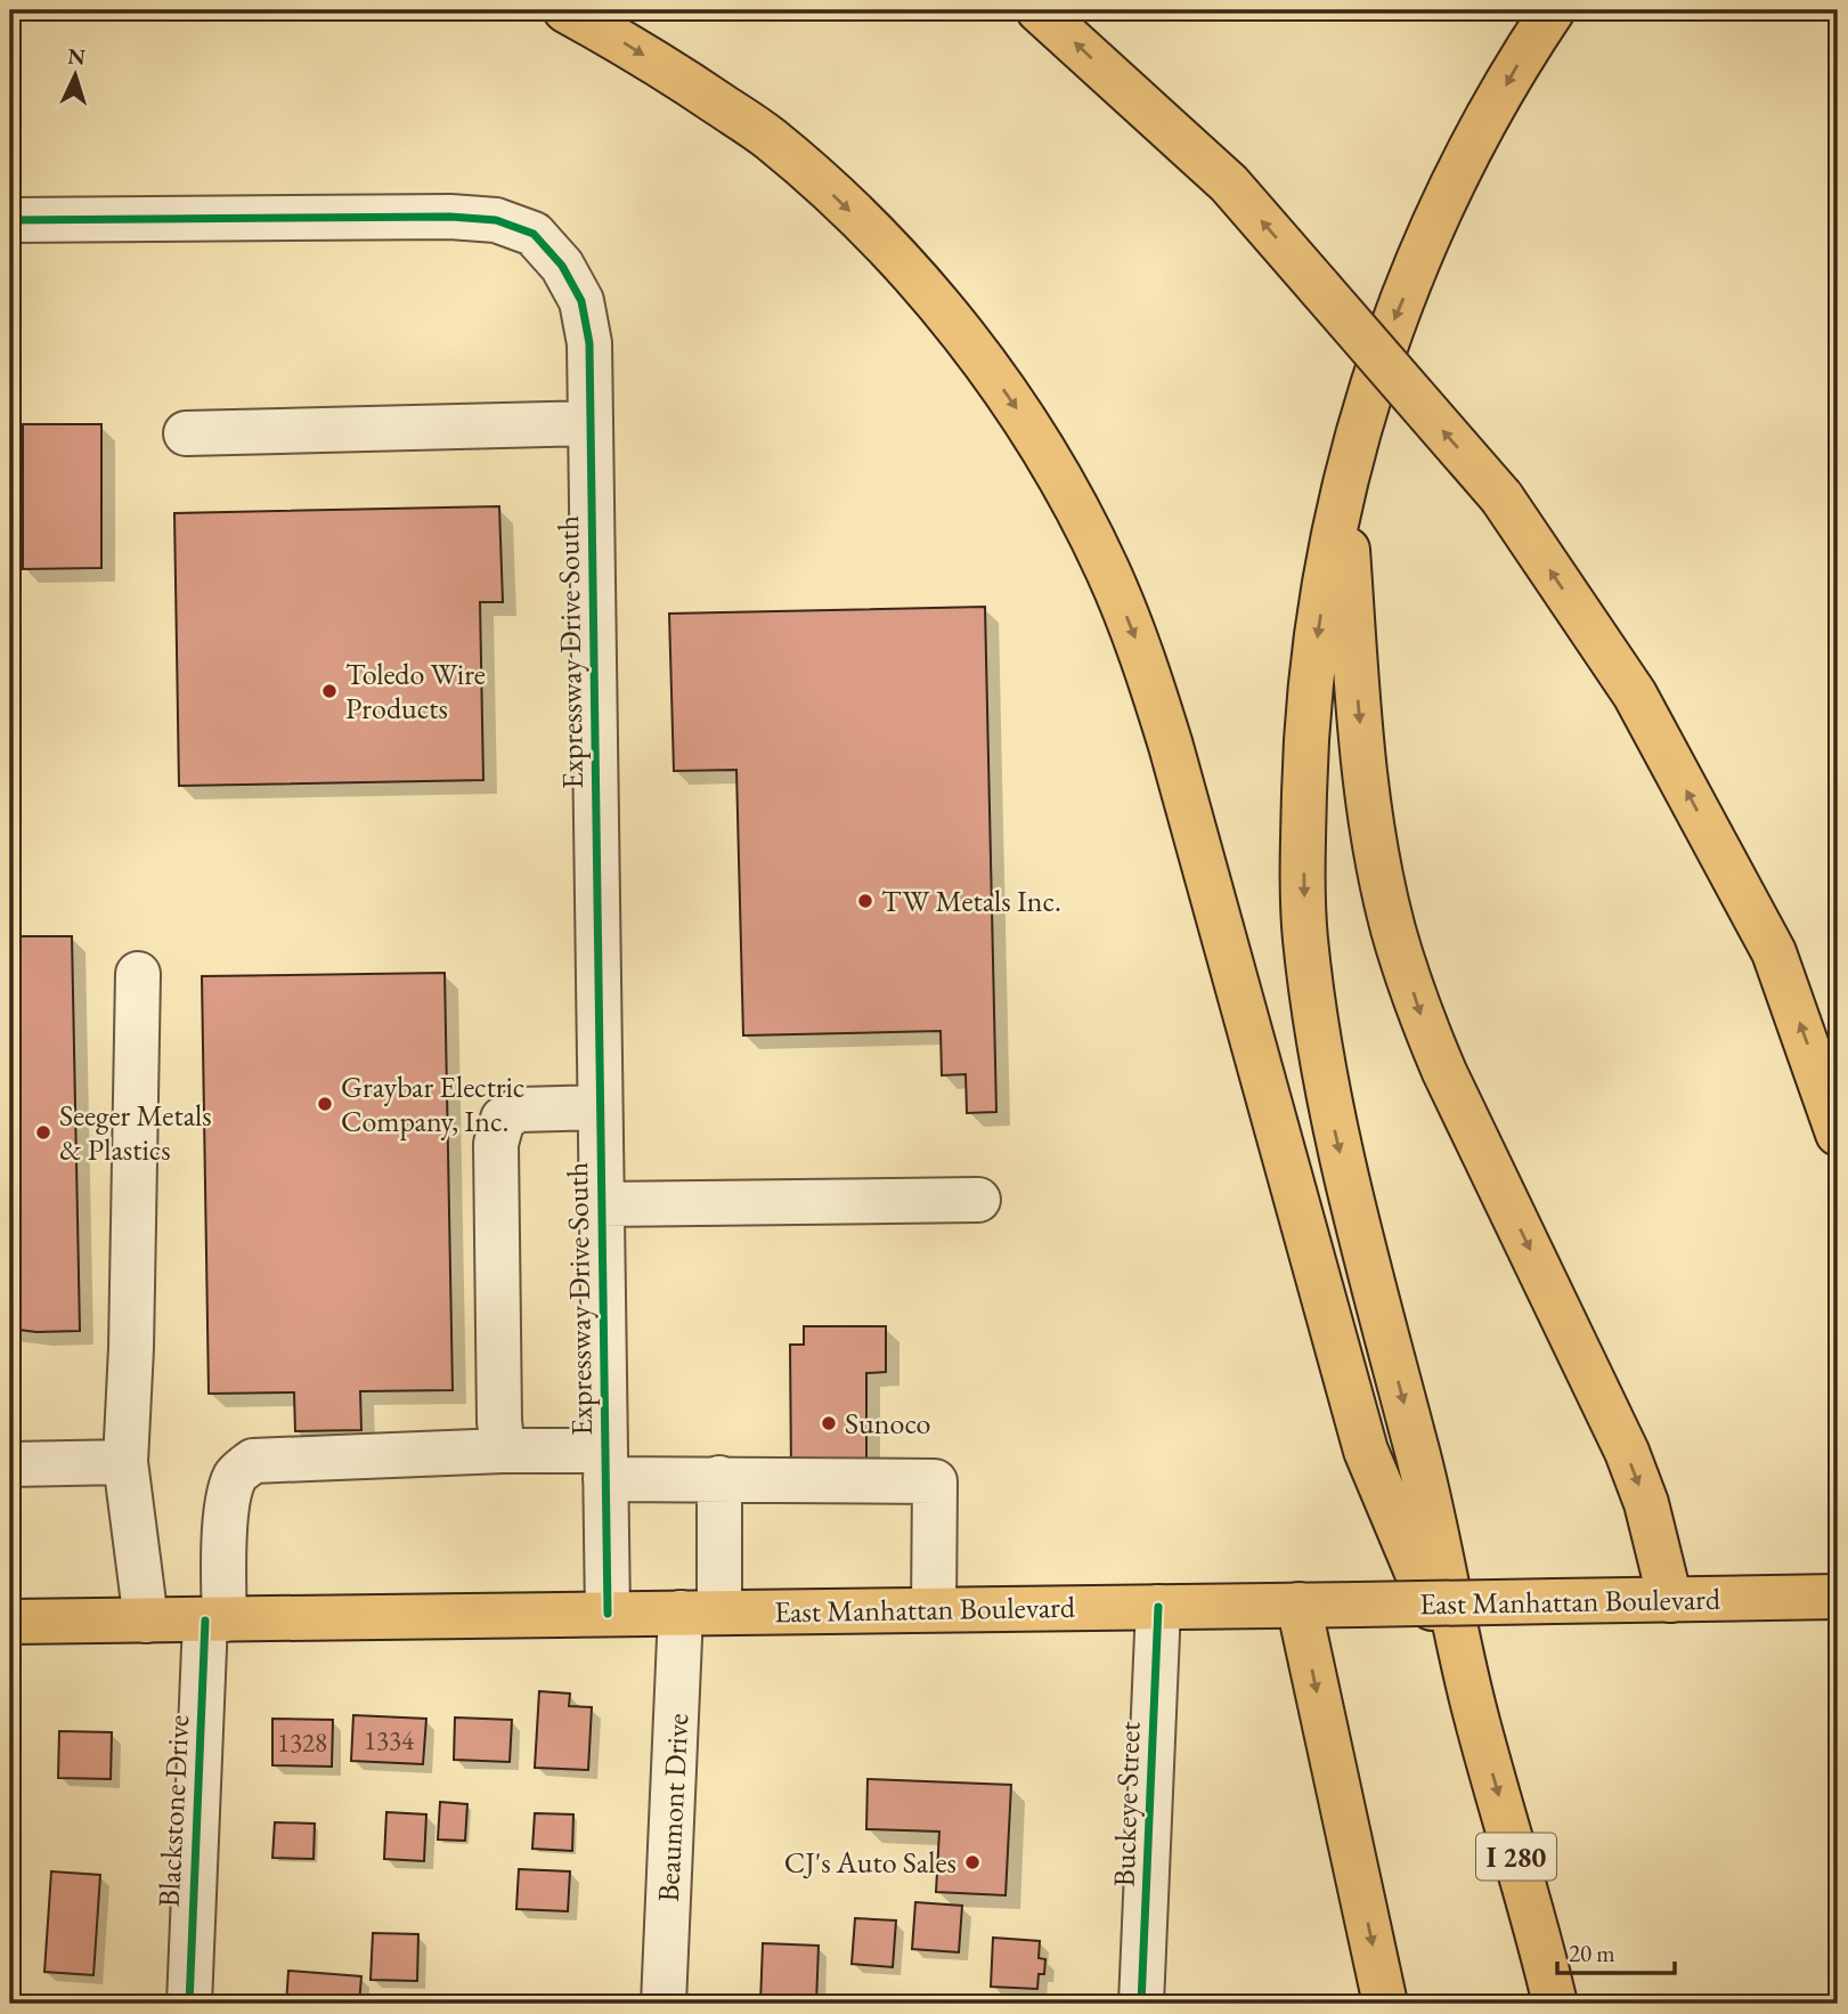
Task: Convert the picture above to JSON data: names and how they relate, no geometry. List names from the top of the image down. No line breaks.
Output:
{"streets":{"main road":["East Manhattan Boulevard","I 280"],"street":["Expressway Drive South","Buckeye Street","Beaumont Drive","Blackstone Drive"]},"crossings":[["Expressway Drive South","East Manhattan Boulevard"],["Expressway Drive South","Blackstone Drive"],["East Manhattan Boulevard","Buckeye Street"],["East Manhattan Boulevard","Beaumont Drive"],["East Manhattan Boulevard","Blackstone Drive"],["Beaumont Drive","Blackstone Drive"]],"places":["Toledo Wire Products","TW Metals Inc.","Graybar Electric Company, Inc.","Seeger Metals & Plastics","Sunoco","CJ's Auto Sales"],"house_numbers":["1334","1328"],"scale_bar":"20 m","north":"top"}
